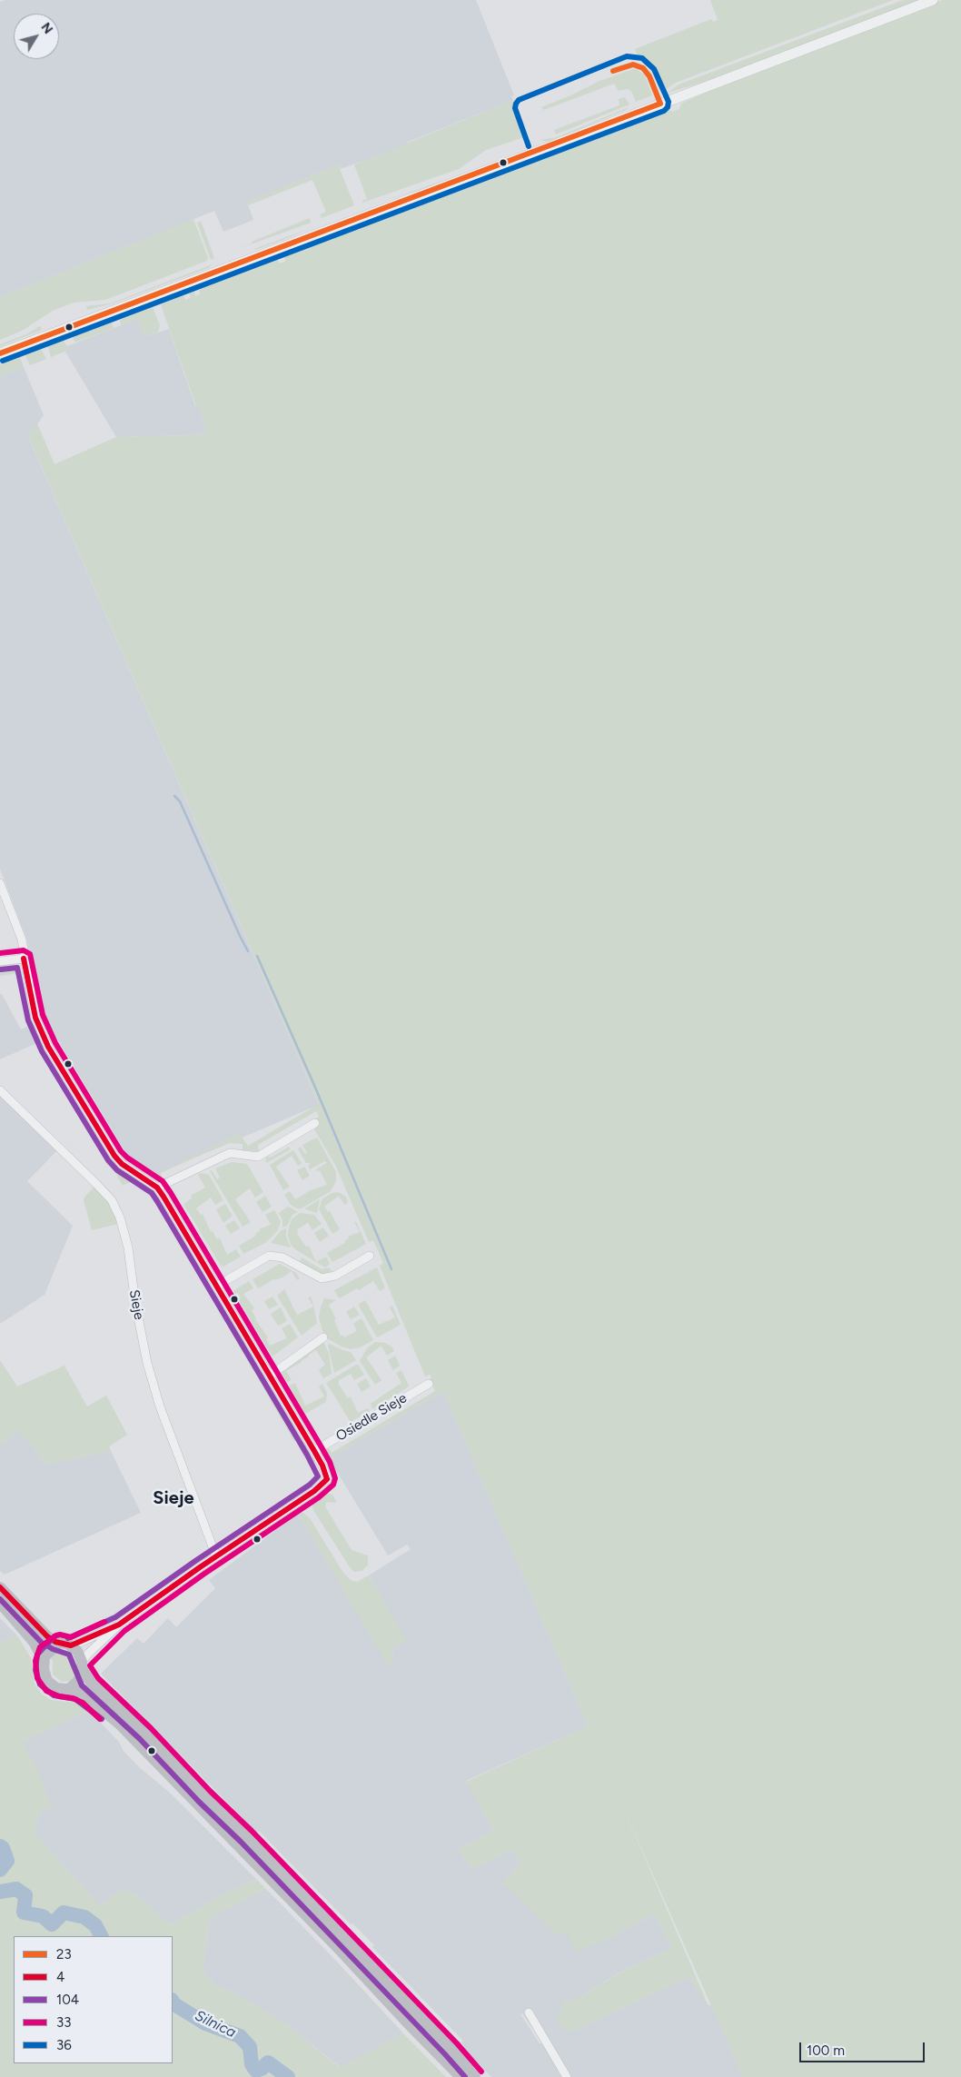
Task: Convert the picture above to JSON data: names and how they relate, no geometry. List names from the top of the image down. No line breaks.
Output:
{"streets":{"street":["Sieje","Osiedle Sieje"]},"districts":["Sieje"],"water":["Silnica"],"lines":["transit line 36","transit line 23","transit line 33","transit line 4","transit line 104"],"legend":["23","4","104","33","36"],"scale_bar":"100 m","north":"top right"}
